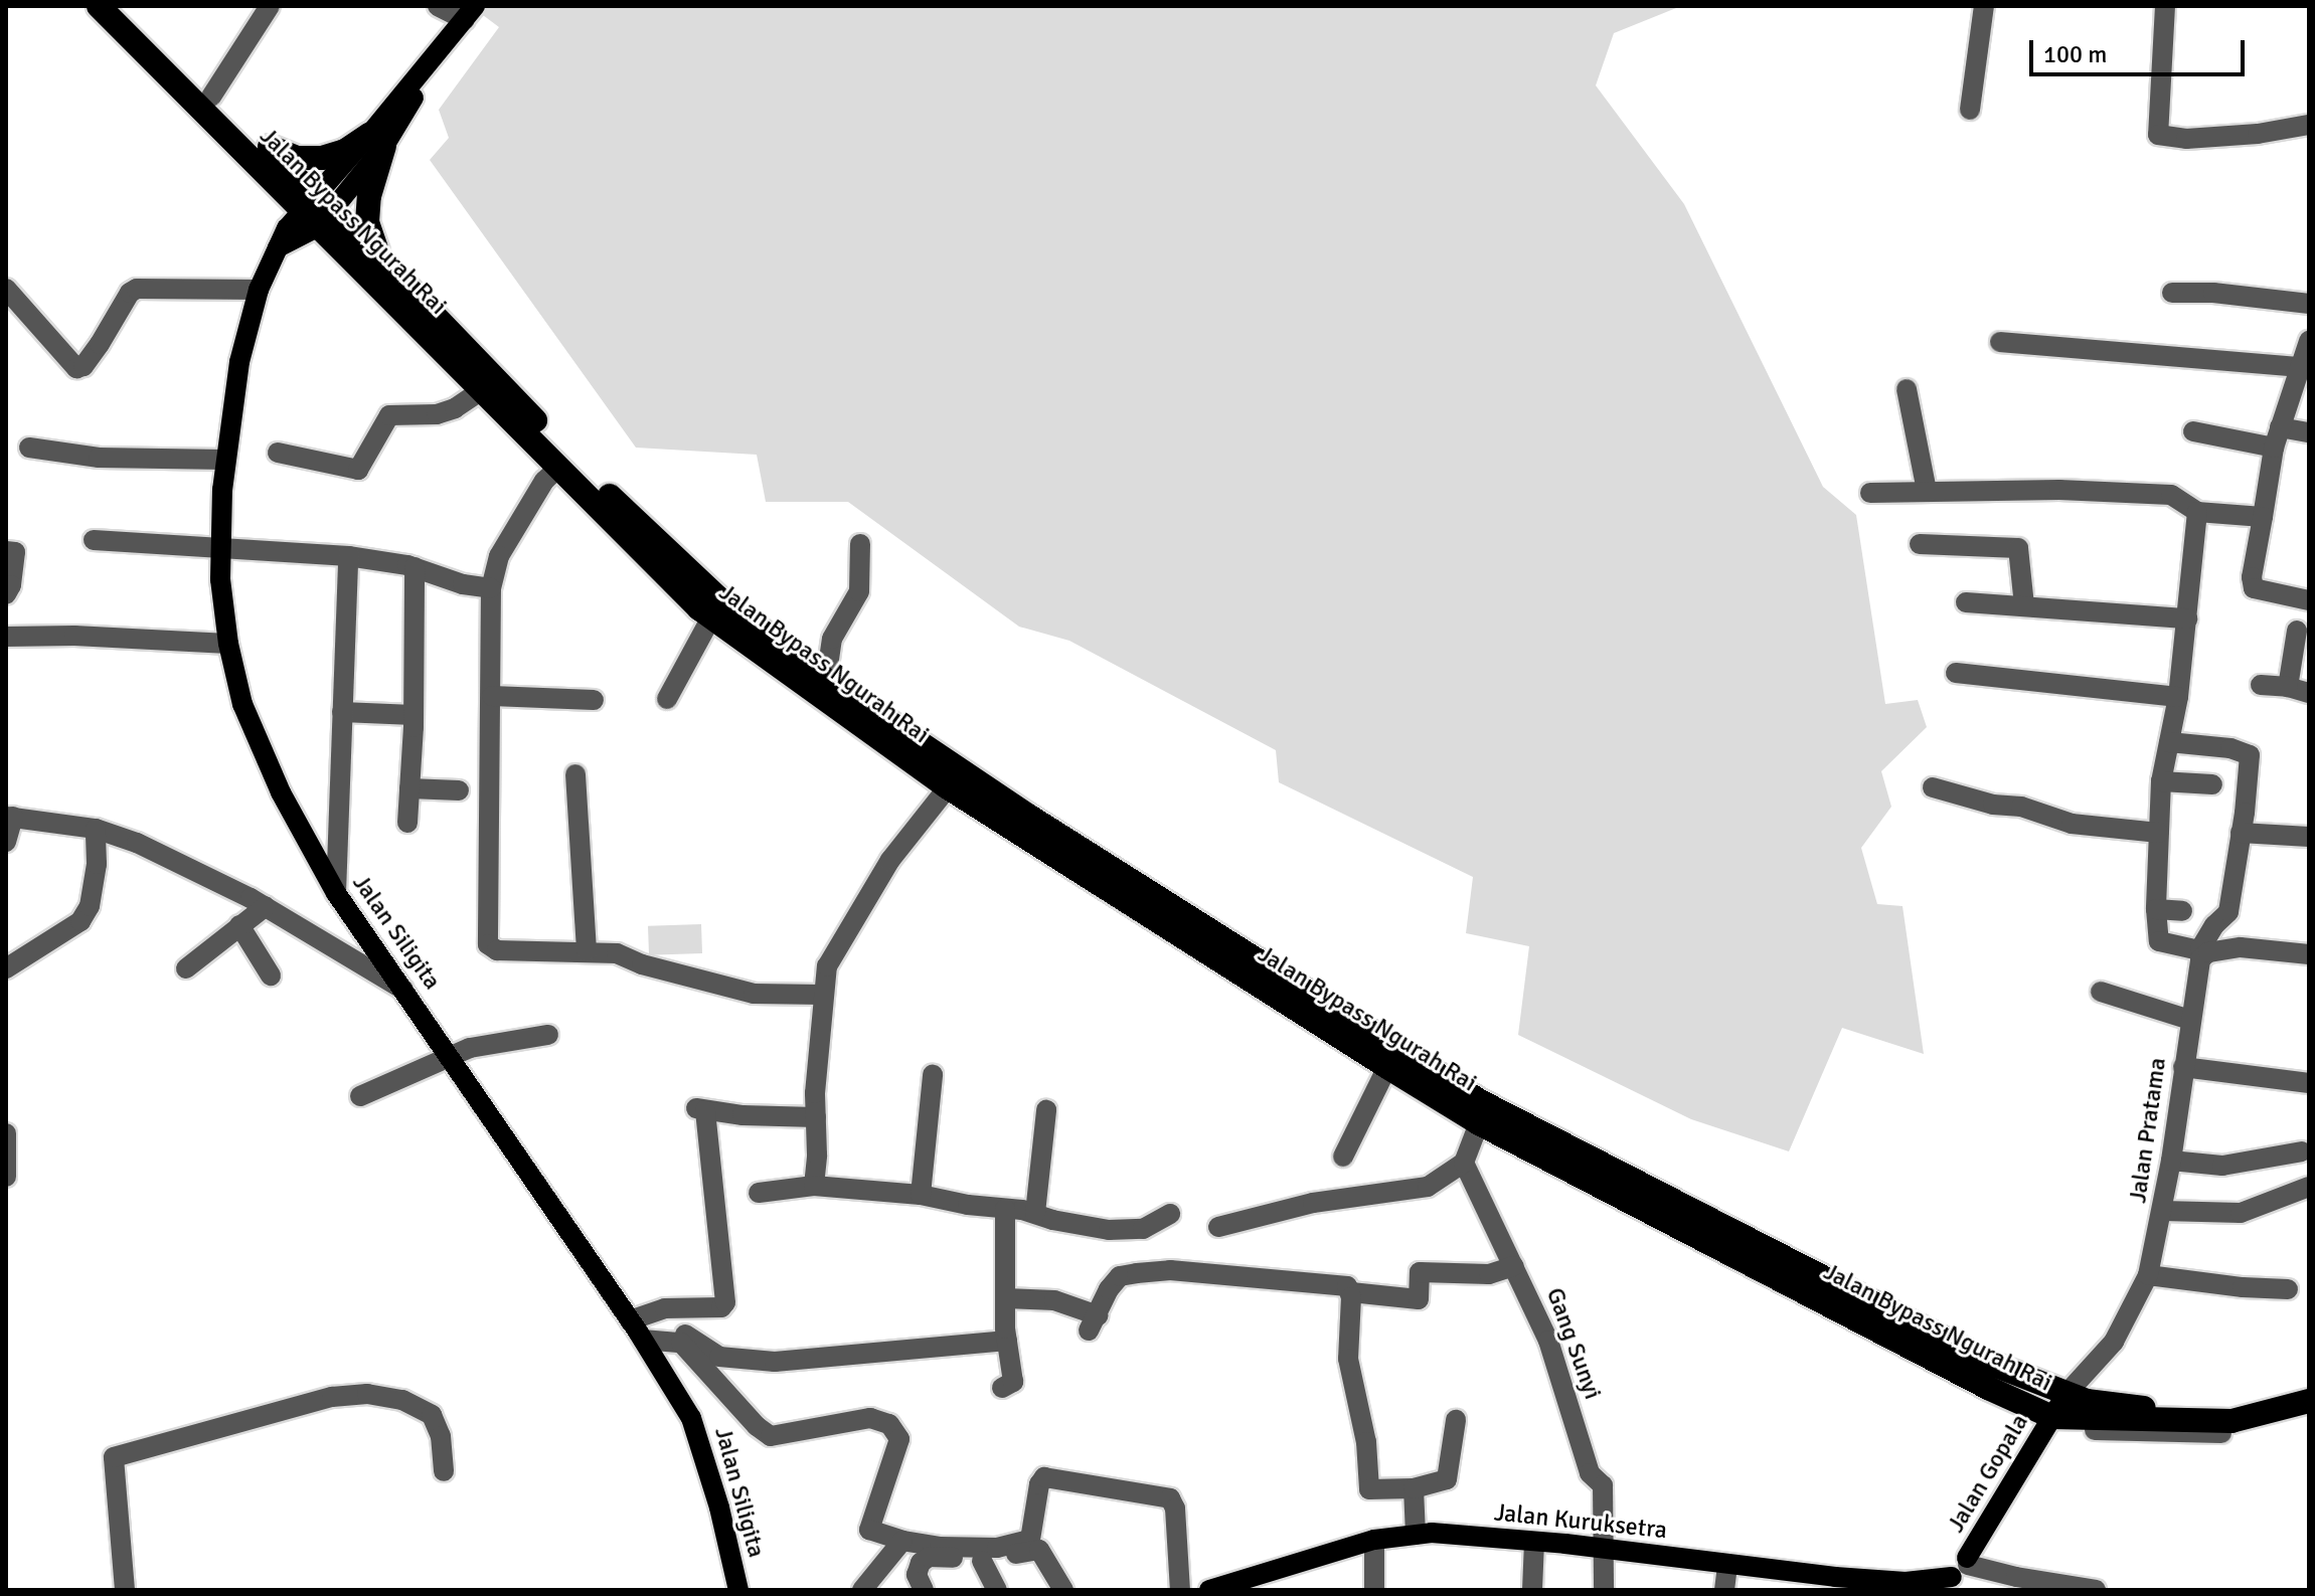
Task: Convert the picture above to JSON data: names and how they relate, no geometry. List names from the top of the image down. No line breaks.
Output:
{"streets":{"highway":["Jalan Bypass Ngurah Rai"],"main road":["Jalan Siligita","Jalan Gopala","Jalan Kuruksetra"],"street":["Jalan Pratama","Gang Sunyi"]},"crossings":[["Jalan Bypass Ngurah Rai","Jalan Siligita"],["Jalan Bypass Ngurah Rai","Jalan Pratama"],["Jalan Bypass Ngurah Rai","Jalan Gopala"],["Gang Sunyi","Jalan Kuruksetra"],["Jalan Gopala","Jalan Kuruksetra"]],"scale_bar":"100 m"}
